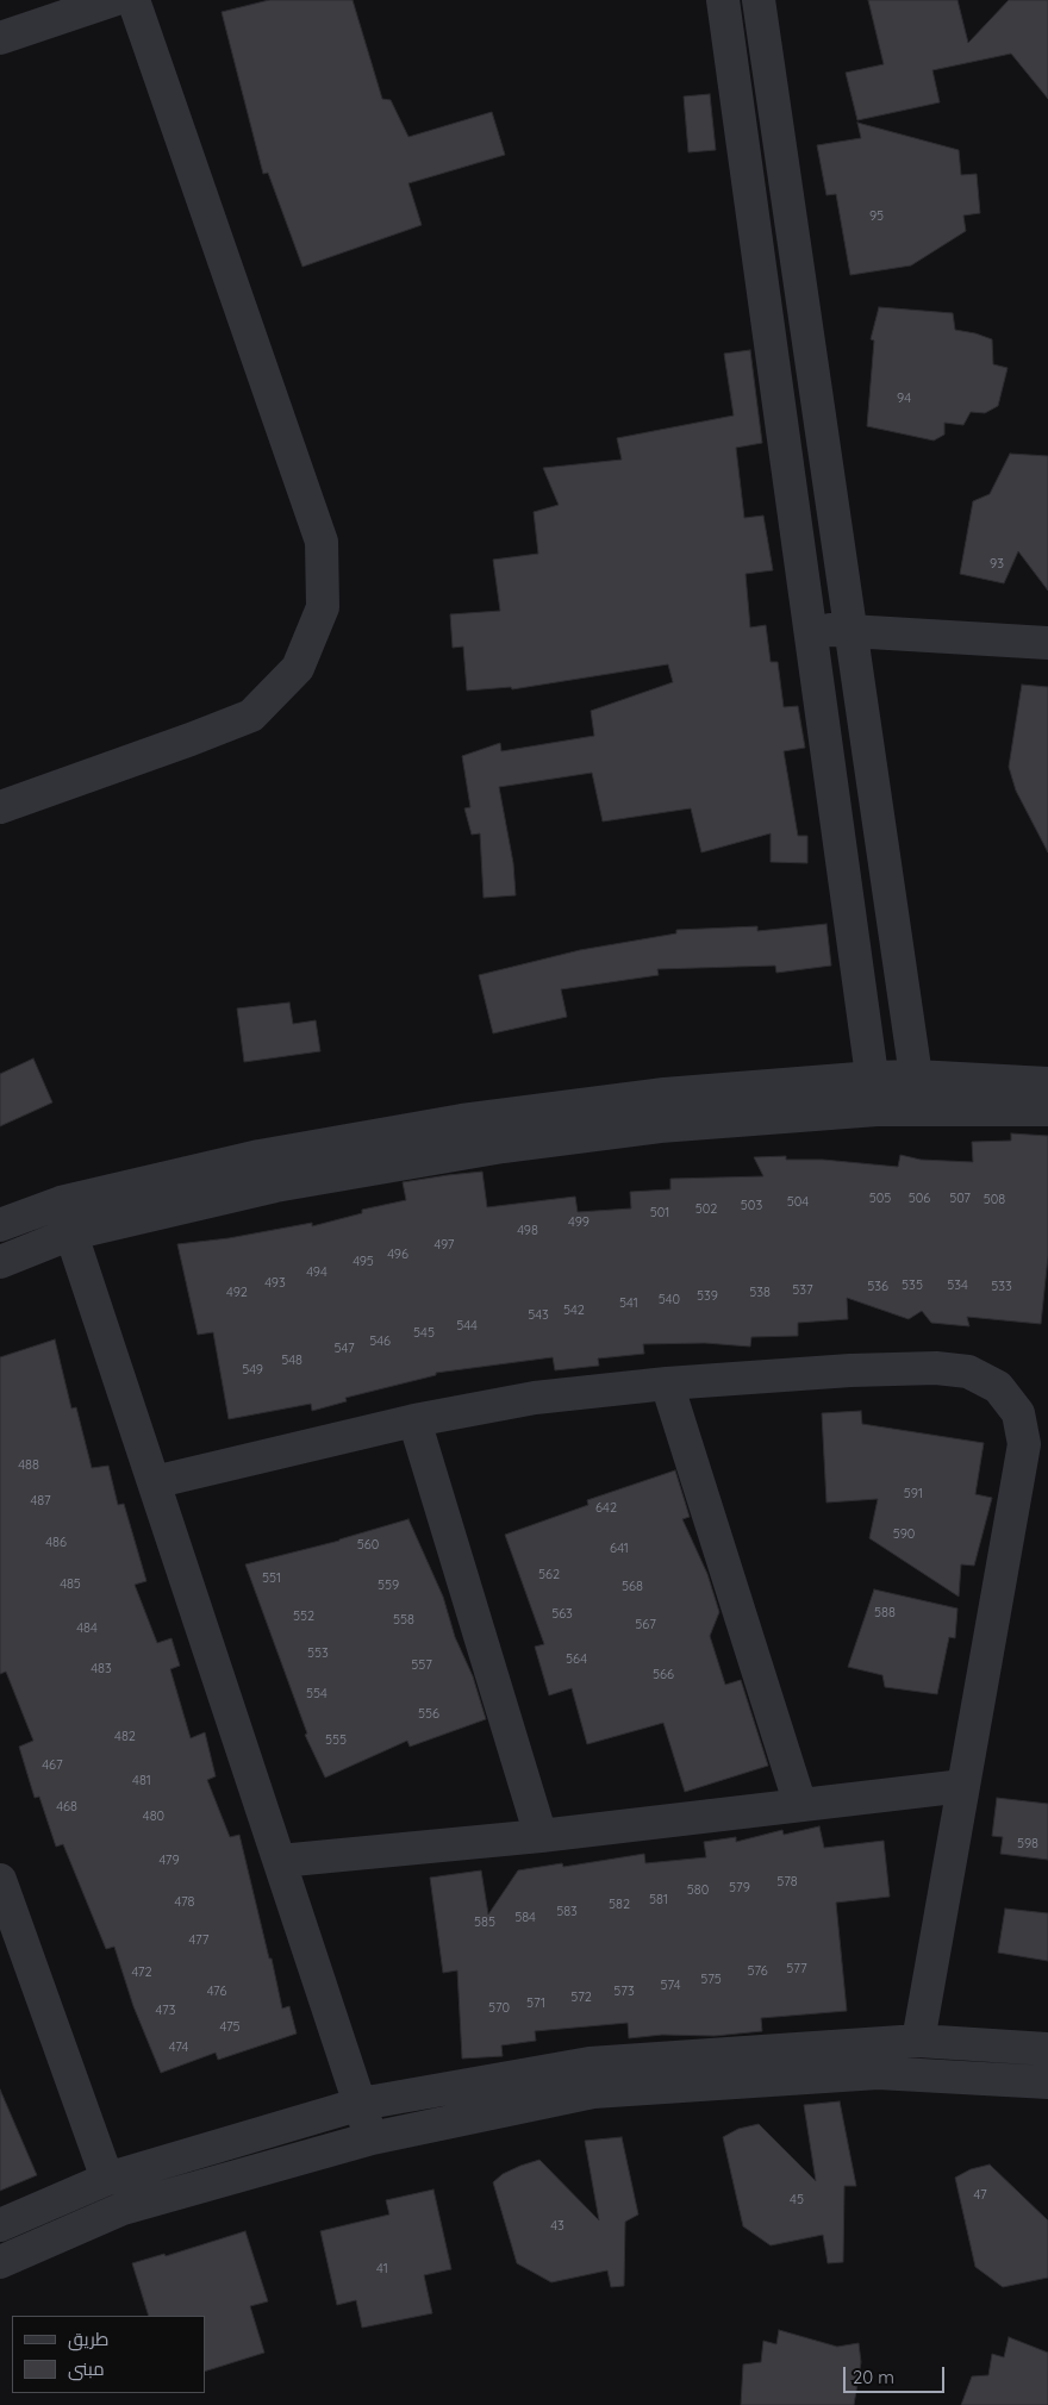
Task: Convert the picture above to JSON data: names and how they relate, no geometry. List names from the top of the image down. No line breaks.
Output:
{"house_numbers":["95","94","93","505","506","507","508","504","503","502","501","499","498","497","496","495","494","493","535","534","536","533","537","492","538","539","540","541","542","543","544","545","546","547","548","549","488","591","487","642","590","486","560","641","562","551","485","559","568","588","563","552","558","567","484","553","564","557","483","566","554","556","482","555","467","481","468","480","598","479","578","579","580","581","478","582","583","584","585","477","577","576","472","575","574","476","573","572","571","570","473","475","474","47","45","43","41"],"legend":["طريق","مبنى"],"scale_bar":"20 m"}
